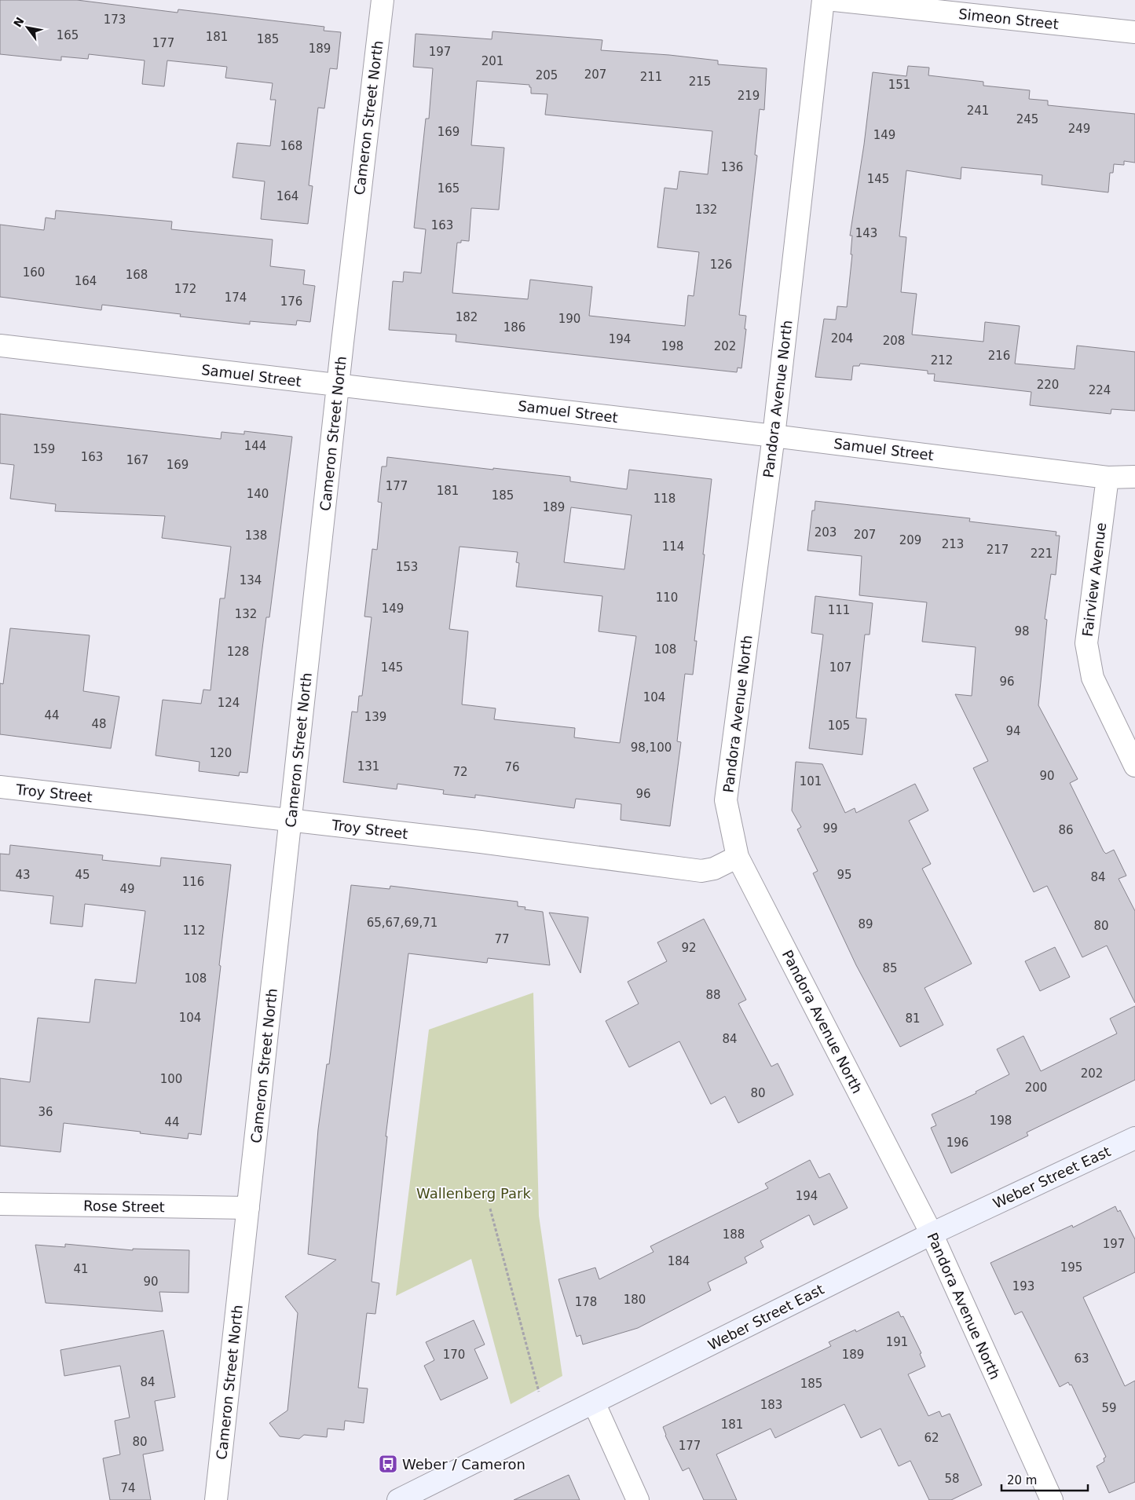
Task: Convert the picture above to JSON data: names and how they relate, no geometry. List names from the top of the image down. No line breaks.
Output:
{"streets":{"main road":["Weber Street East"],"street":["Simeon Street","Cameron Street North","Samuel Street","Pandora Avenue North","Fairview Avenue","Troy Street","Rose Street"]},"crossings":[["Cameron Street North","Samuel Street"],["Cameron Street North","Troy Street"],["Cameron Street North","Rose Street"],["Samuel Street","Pandora Avenue North"],["Samuel Street","Fairview Avenue"],["Pandora Avenue North","Troy Street"],["Pandora Avenue North","Weber Street East"]],"parks":["Wallenberg Park"],"places":{"bus stop":["Weber / Cameron"]},"house_numbers":["173","165","181","185","177","189","197","201","207","205","211","215","151","219","241","245","249","169","149","168","136","145","165","164","132","163","143","126","160","168","164","172","174","176","182","190","186","204","194","208","198","202","216","212","220","224","144","159","163","167","169","177","181","140","185","118","189","203","207","138","209","213","114","217","221","153","134","110","149","111","132","98","108","128","145","107","96","104","124","44","139","48","105","94","98,100","120","131","76","72","90","101","96","99","86","43","45","95","84","116","49","65,67,69,71","89","80","112","77","92","85","108","88","104","81","84","202","100","200","80","36","198","44","196","194","188","197","184","195","41","90","193","180","178","191","170","189","63","84","185","183","59","181","62","80","177","58","74"],"scale_bar":"20 m","north":"top left"}
